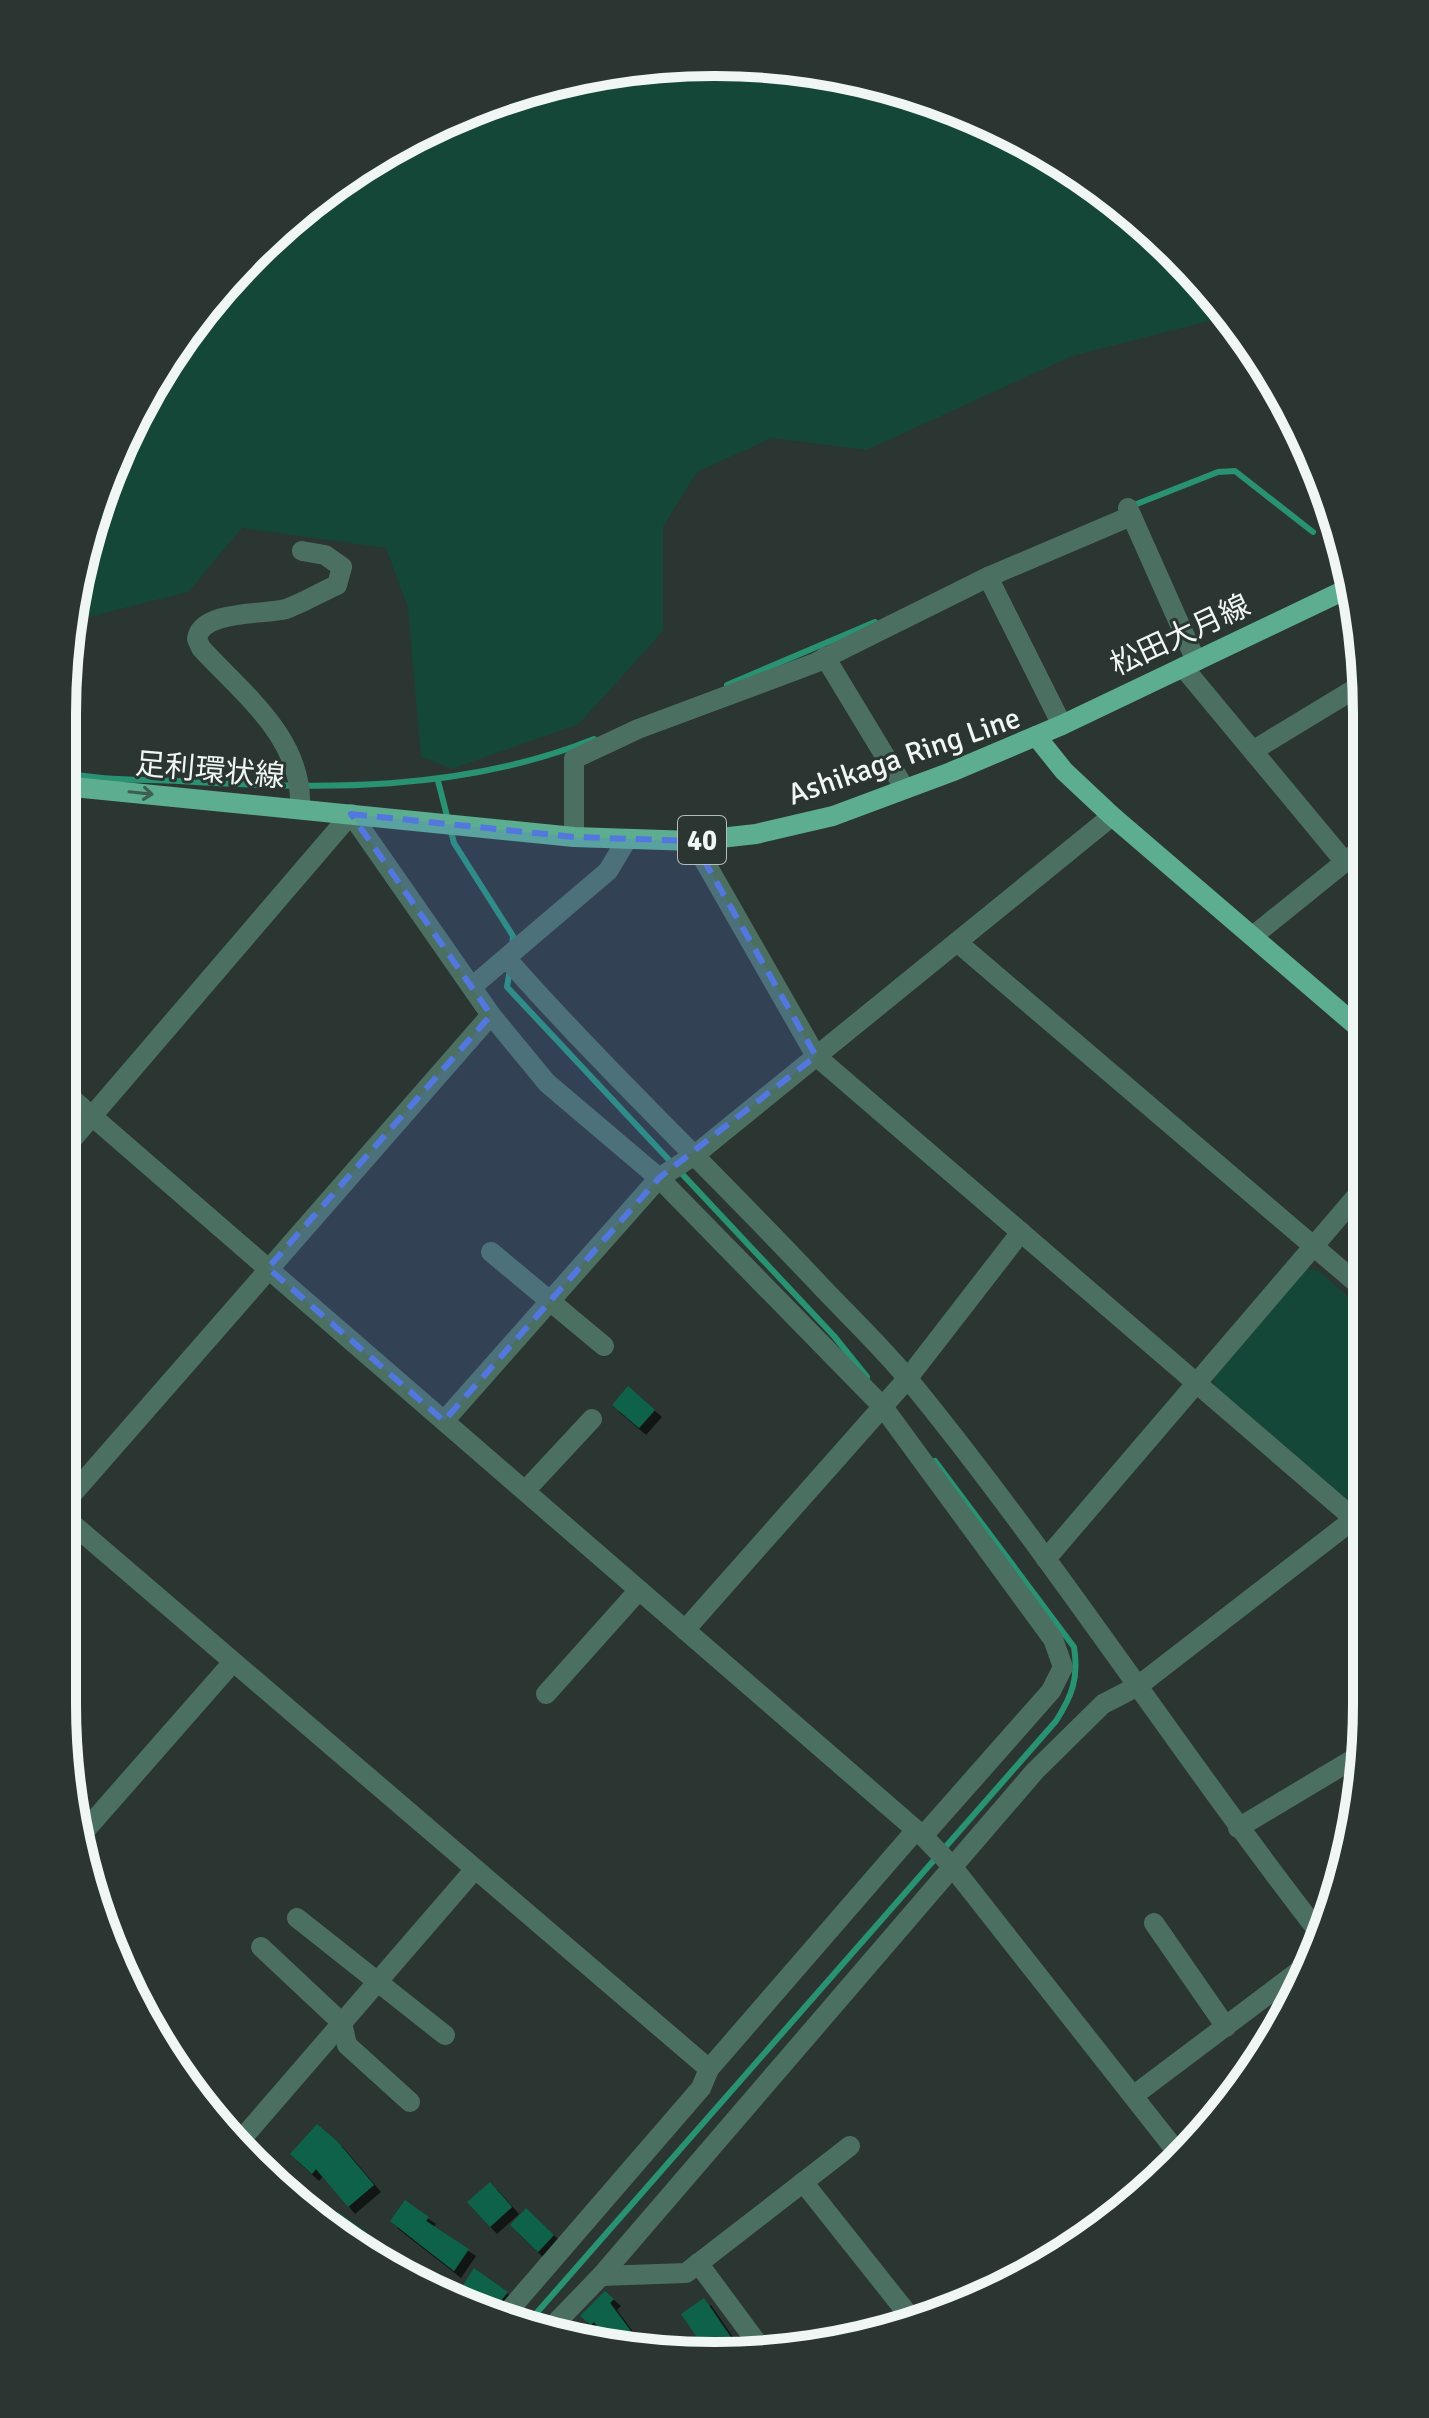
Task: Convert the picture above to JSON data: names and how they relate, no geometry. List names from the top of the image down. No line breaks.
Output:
{"streets":{"main road":["松田大月線","Ashikaga Ring Line","足利環状線","40"]},"crossings":[["松田大月線","Ashikaga Ring Line"],["Ashikaga Ring Line","足利環状線"]],"one_way":["足利環状線"]}
